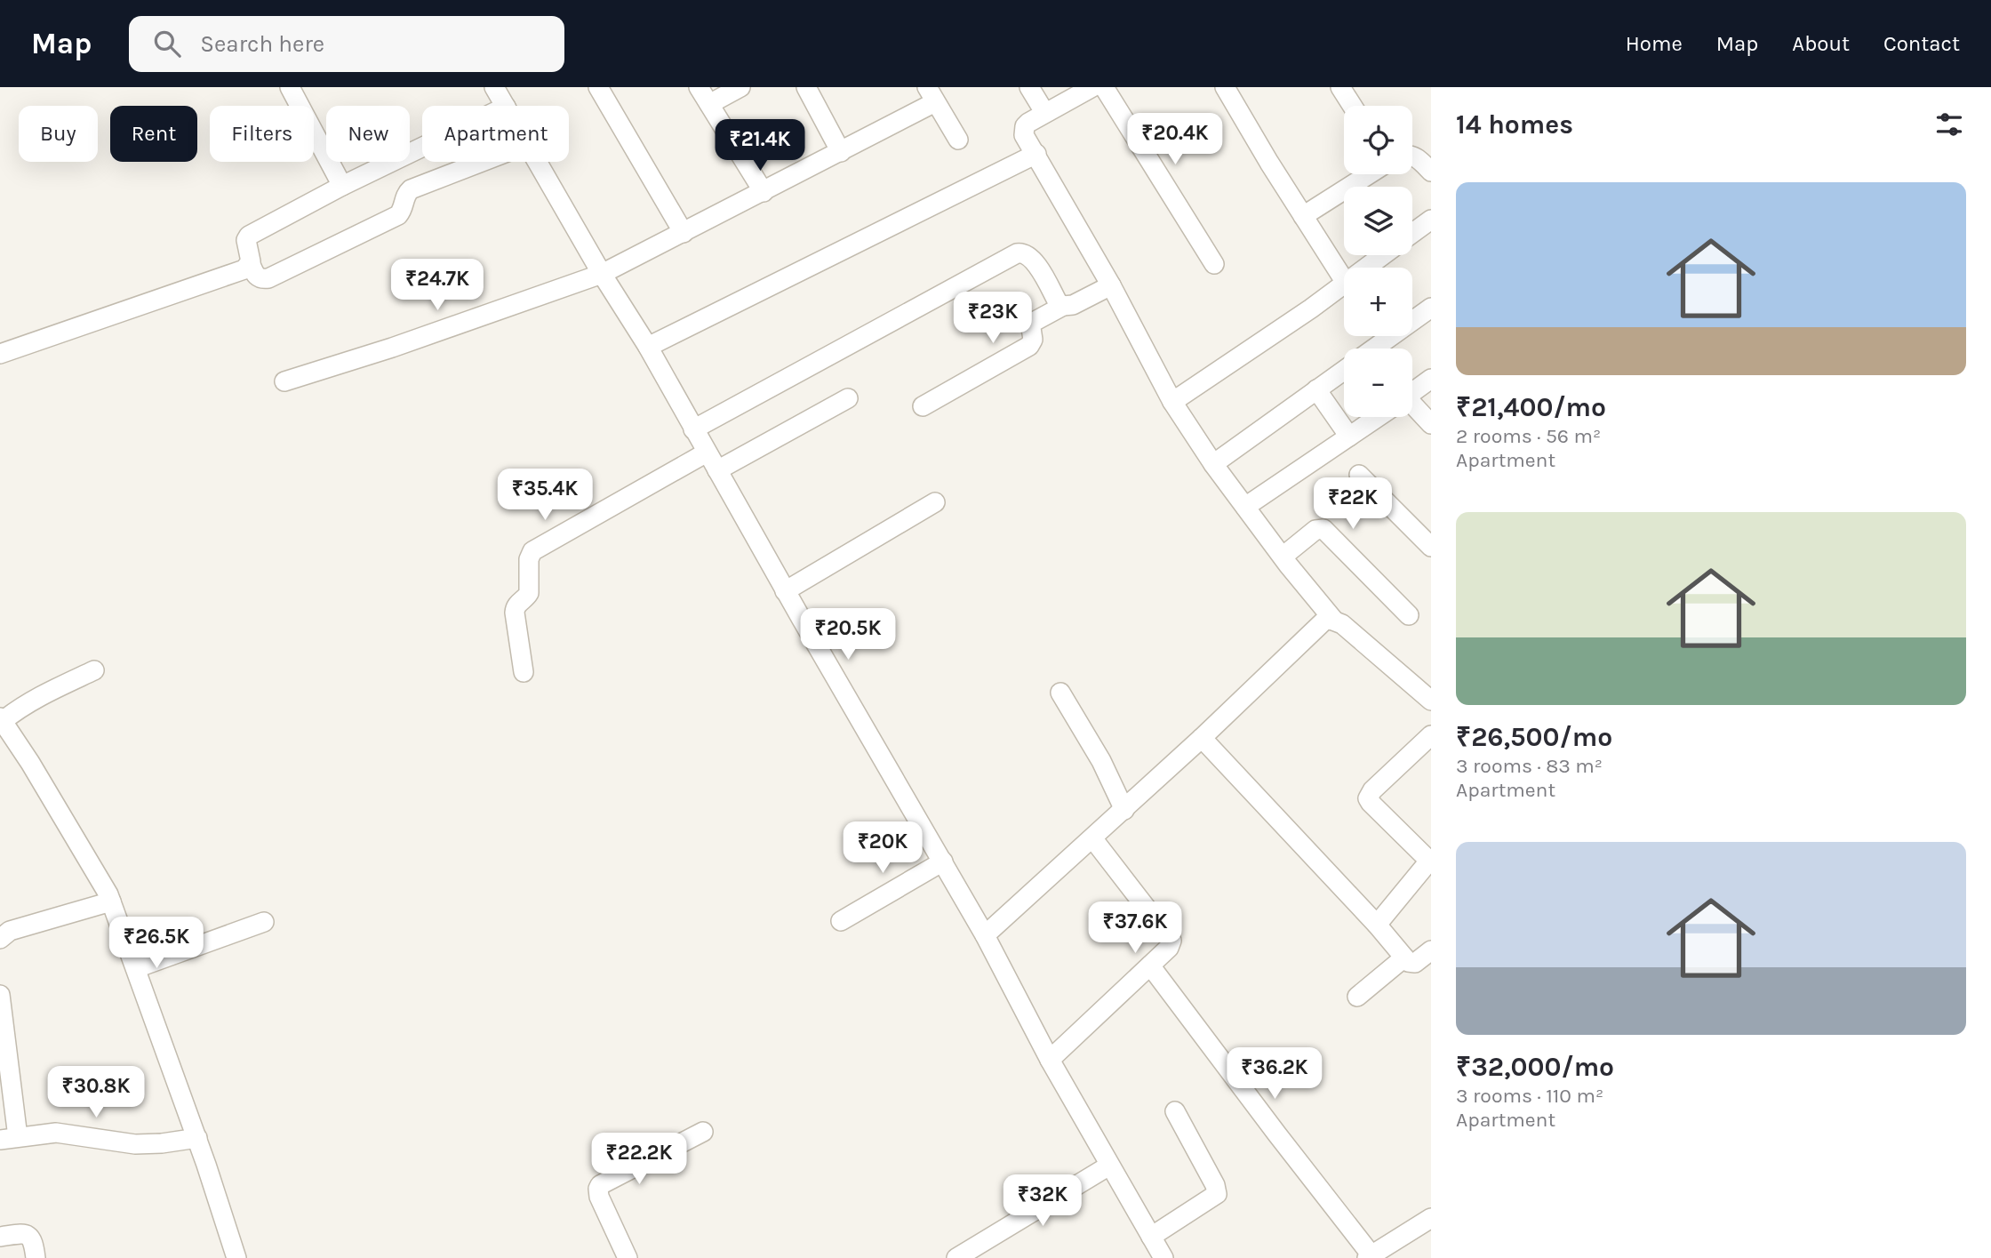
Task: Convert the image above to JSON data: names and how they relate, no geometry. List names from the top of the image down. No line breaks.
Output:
{"page":{"header":"Map","search":"Search here","nav":["Home","Map","About","Contact"],"heading":"14 homes","map_buttons":["+","−"],"chip":["Buy","Rent","Filters","New","Apartment"],"price":["₹20.4K","₹21.4K","₹24.7K","₹23K","₹35.4K","₹22K","₹20.5K","₹20K","₹37.6K","₹26.5K","₹36.2K","₹30.8K","₹22.2K","₹32K"],"list":[{"name":"₹21,400/mo","note":"2 rooms · 56 m² · Apartment"},{"name":"₹26,500/mo","note":"3 rooms · 83 m² · Apartment"},{"name":"₹32,000/mo","note":"3 rooms · 110 m² · Apartment"}]}}
